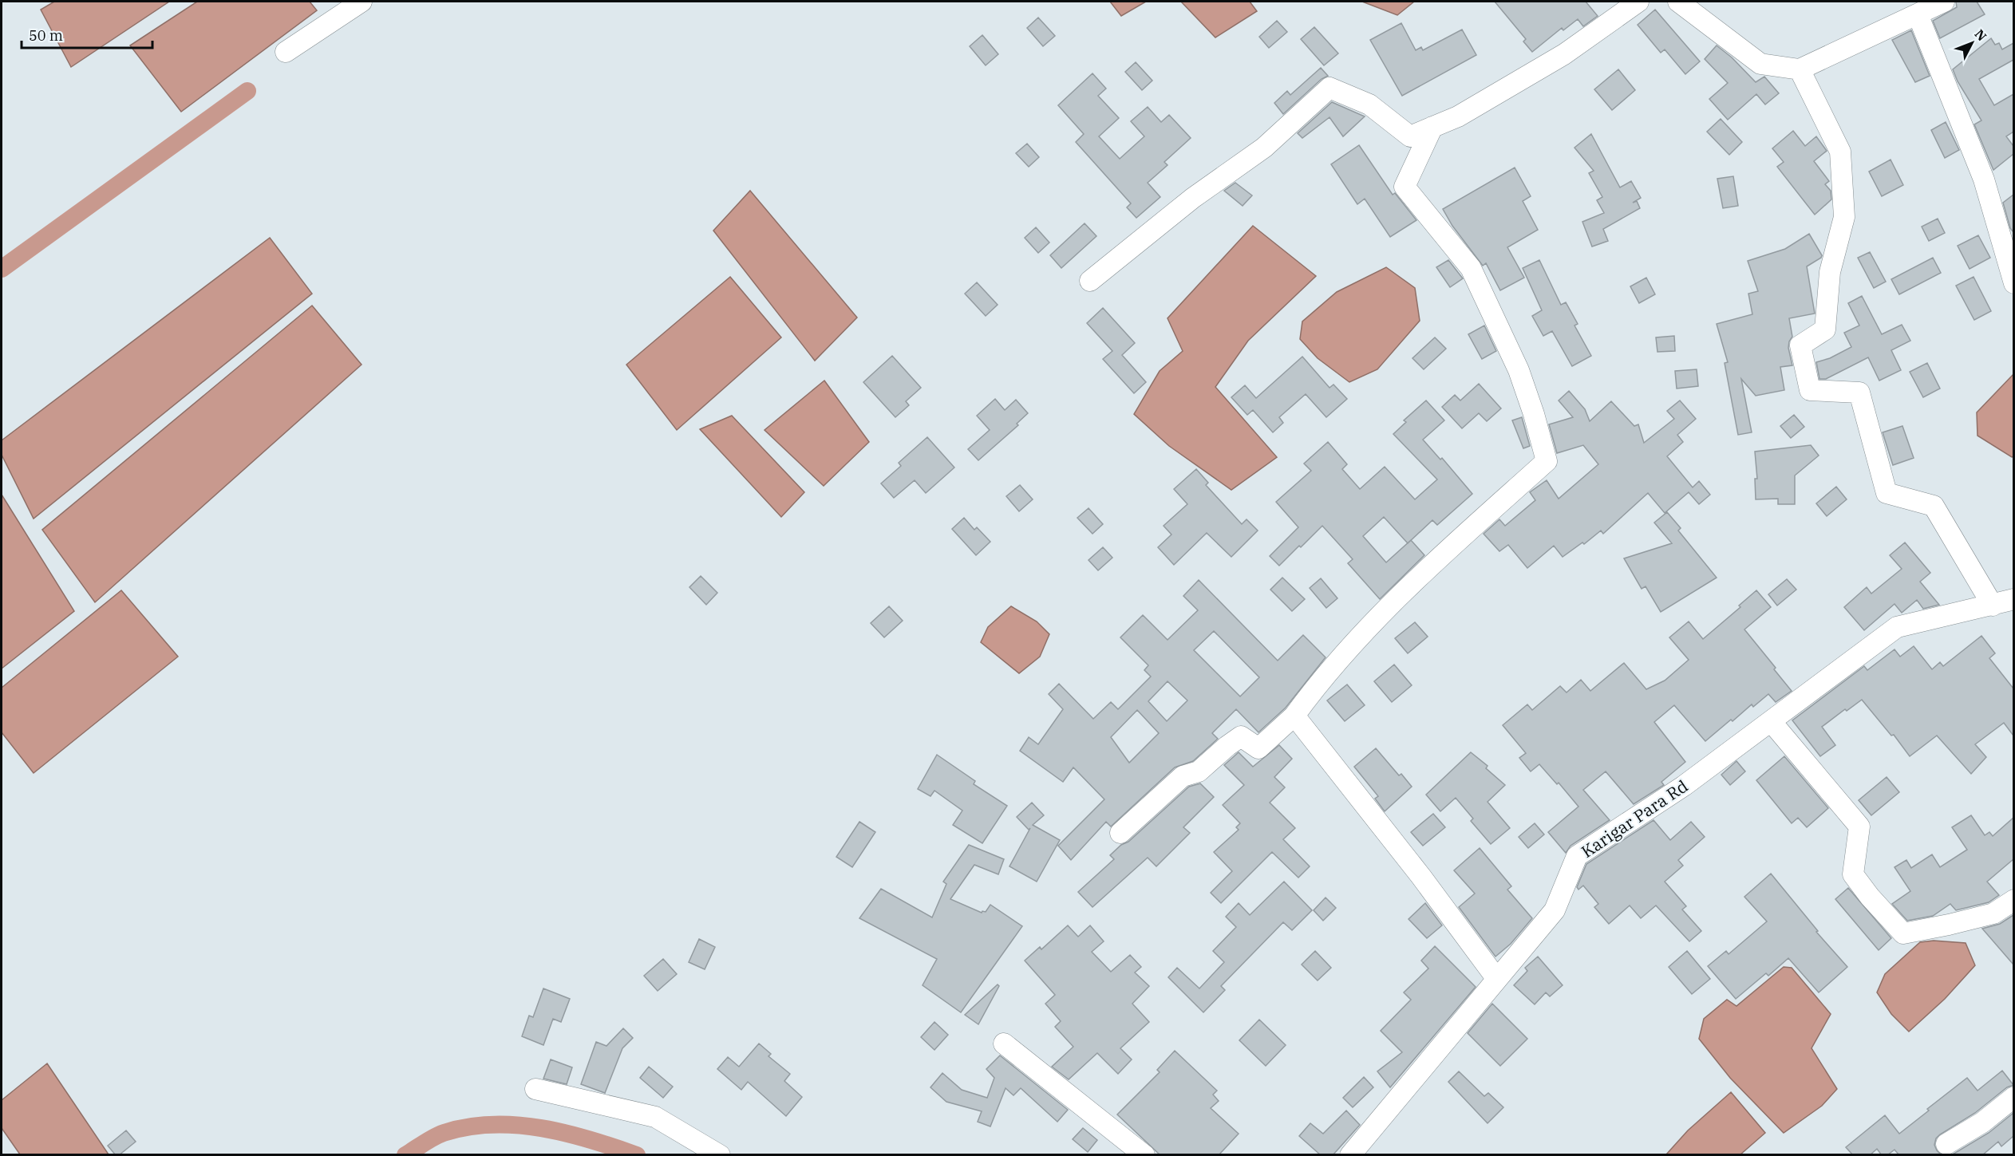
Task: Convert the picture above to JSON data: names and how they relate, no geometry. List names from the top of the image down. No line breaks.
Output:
{"streets":{"street":["Karigar Para Rd"]},"scale_bar":"50 m","north":"top right"}
